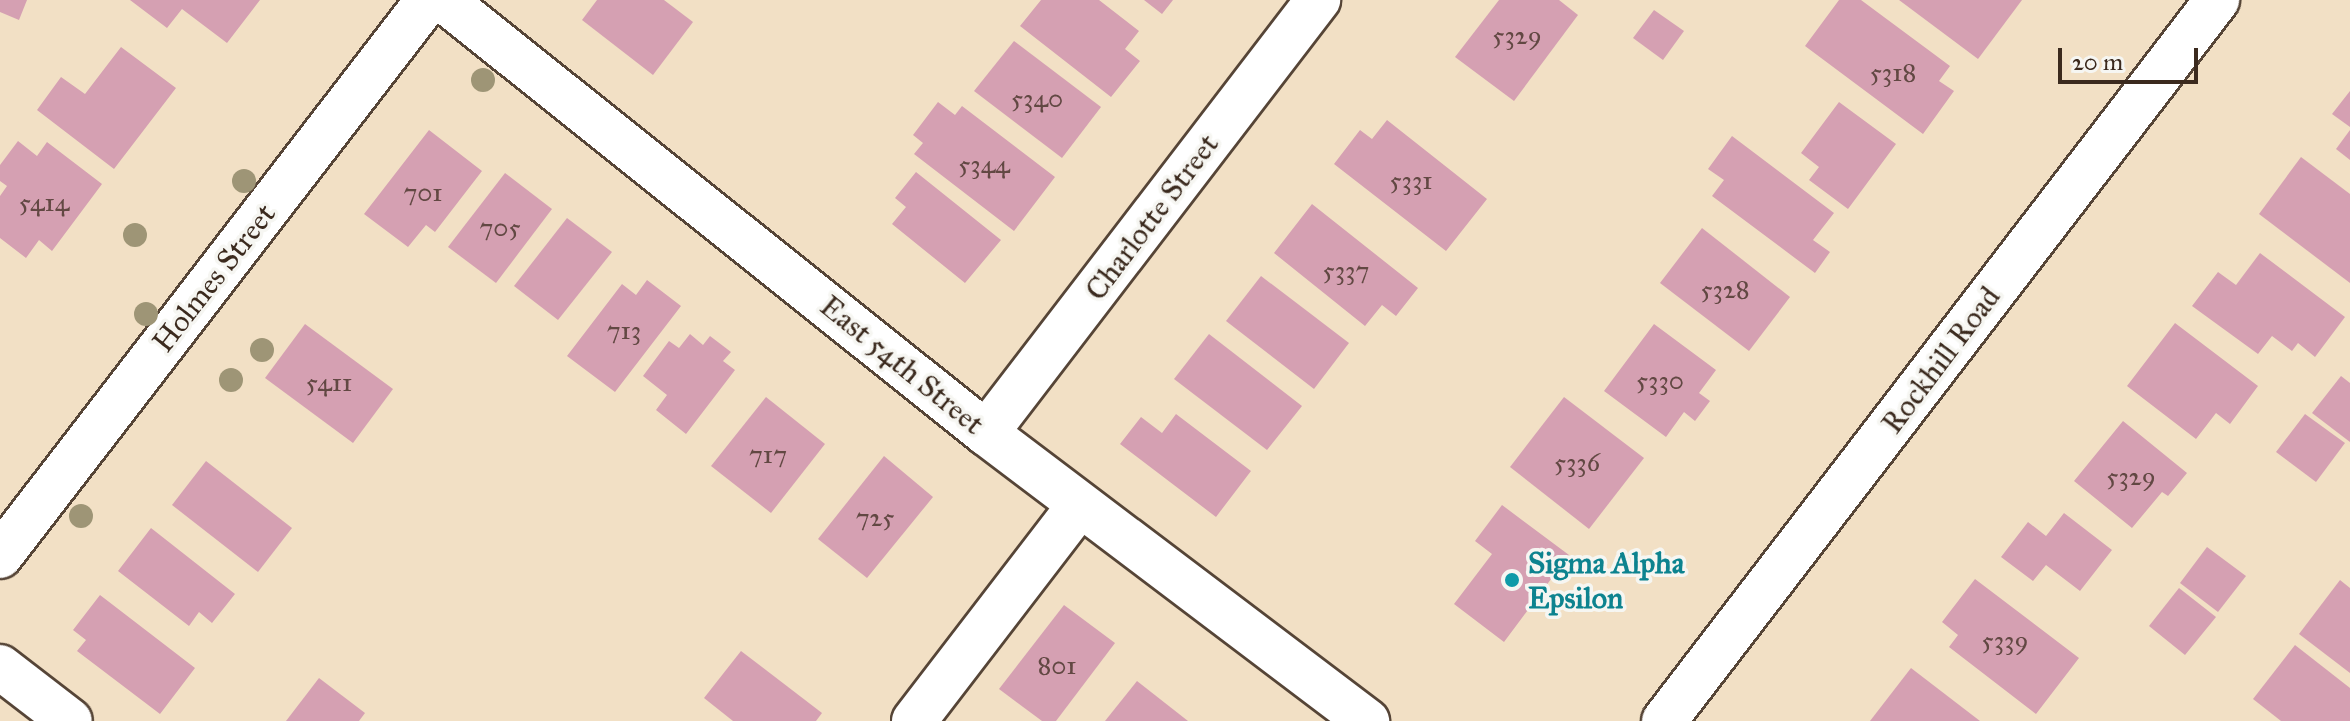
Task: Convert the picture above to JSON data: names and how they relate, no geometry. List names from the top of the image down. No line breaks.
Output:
{"streets":{"street":["Charlotte Street","Holmes Street","Rockhill Road","East 54th Street"]},"crossings":[["Charlotte Street","East 54th Street"]],"places":["Sigma Alpha Epsilon"],"house_numbers":["5329","5318","5340","5344","5331","701","5414","705","5337","5328","713","5330","5411","717","5336","5329","725","5339","801"],"scale_bar":"20 m"}
